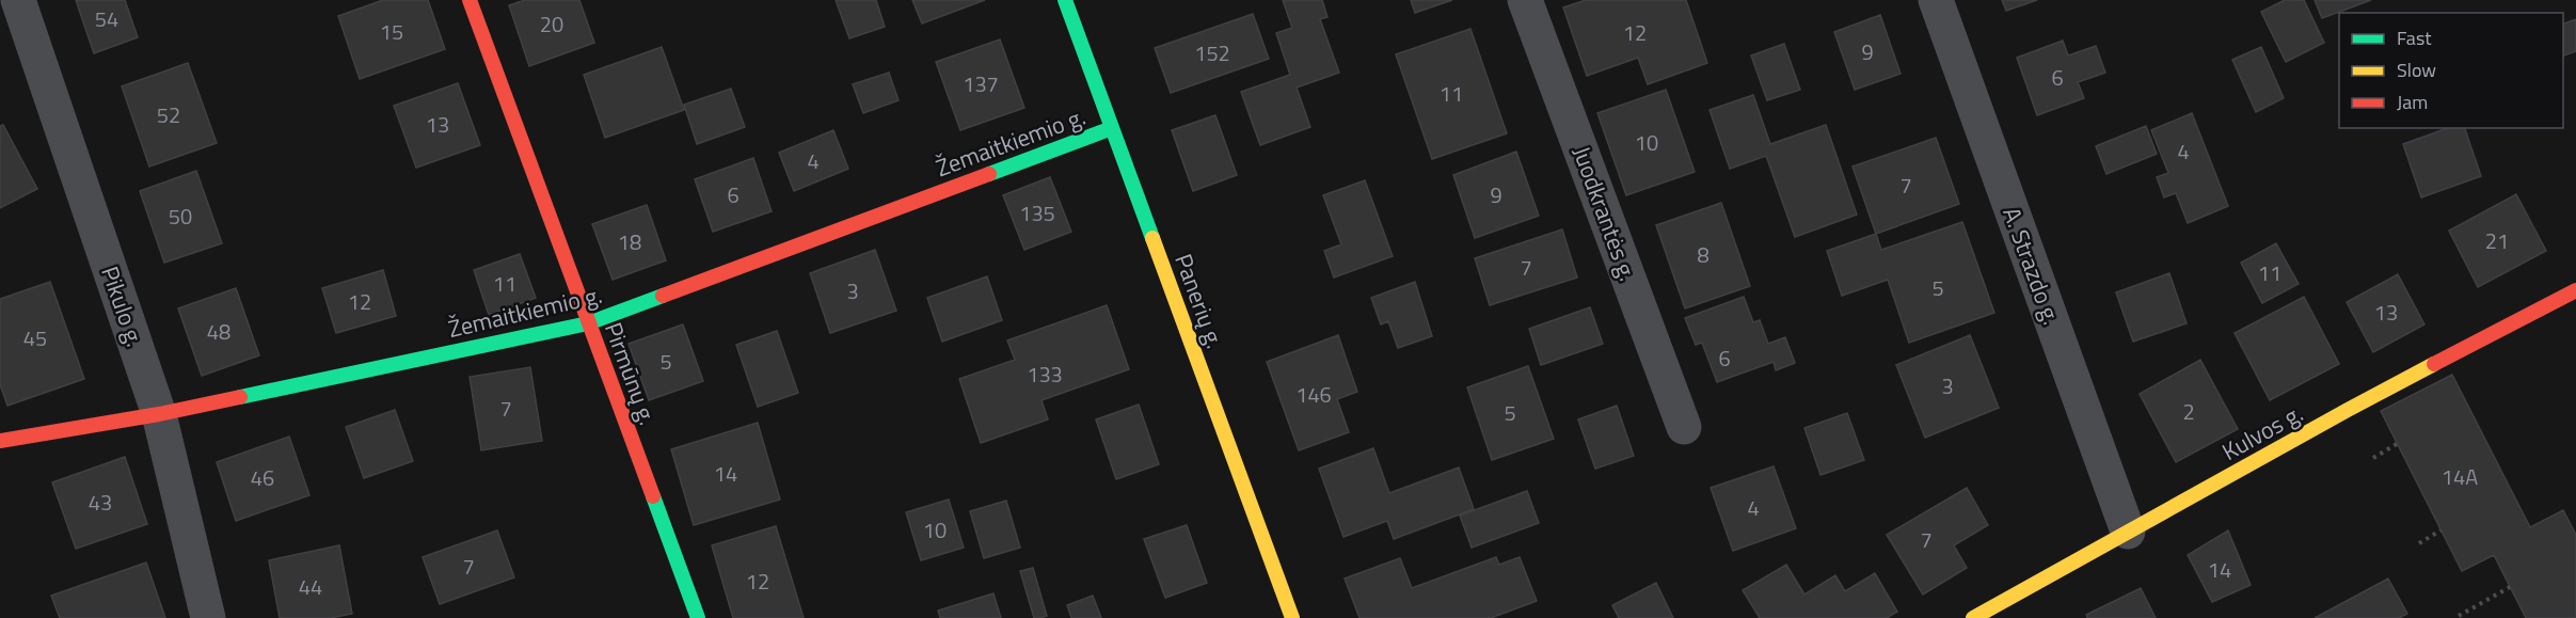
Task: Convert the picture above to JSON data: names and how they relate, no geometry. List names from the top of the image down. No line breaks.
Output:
{"streets":{"street":["Žemaitkiemio g.","Juodkrantės g.","A. Strazdo g.","Panerių g.","Pikulo g.","Pirmūnų g.","Kulvos g."]},"crossings":[["Žemaitkiemio g.","Panerių g."],["Žemaitkiemio g.","Pikulo g."],["Žemaitkiemio g.","Pirmūnų g."],["A. Strazdo g.","Kulvos g."]],"house_numbers":["54","20","15","12","9","152","6","137","11","52","13","10","4","4","7","6","9","135","50","21","18","8","7","11","11","5","3","12","13","48","45","6","5","133","3","146","7","2","5","14","14A","46","43","4","10","7","7","14","12","44"],"legend":["Fast","Slow","Jam"]}
